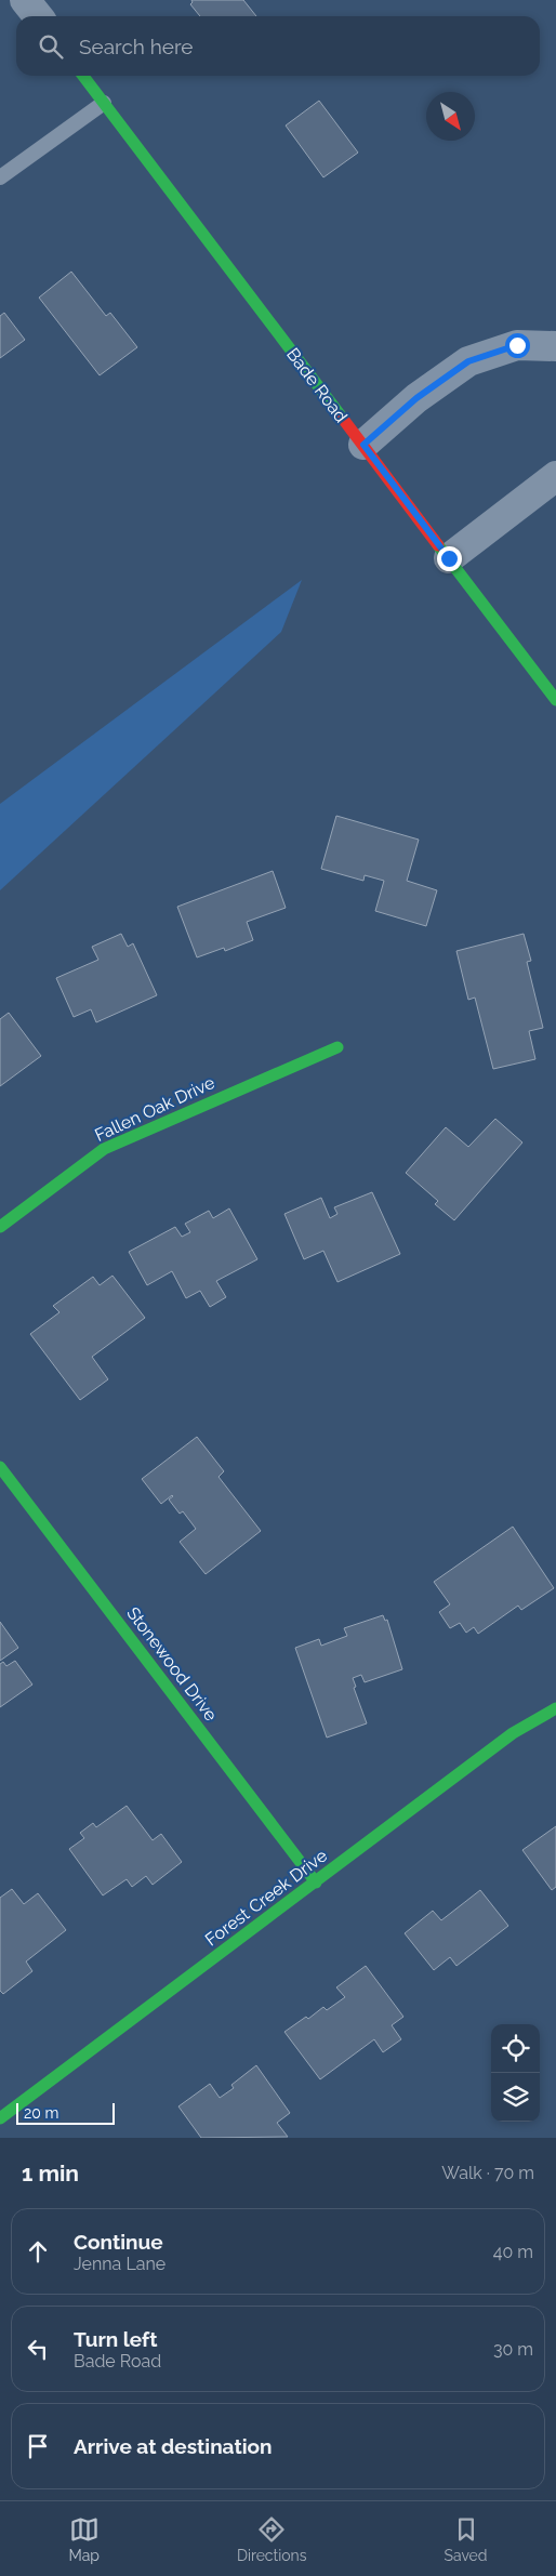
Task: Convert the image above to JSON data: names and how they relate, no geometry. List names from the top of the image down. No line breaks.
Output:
{"streets":{"street":["Bade Road","Fallen Oak Drive","Stonewood Drive","Forest Creek Drive"]},"crossings":[["Stonewood Drive","Forest Creek Drive"]],"scale_bar":"20 m","north":"bottom right","page":{"search":"Search here","scale":"20 m","heading":["1 min","Walk · 70 m"],"list":[["Continue","Jenna Lane","40 m"],["Turn left","Bade Road","30 m"],"Arrive at destination"],"nav":["Map","Directions","Saved"]}}
